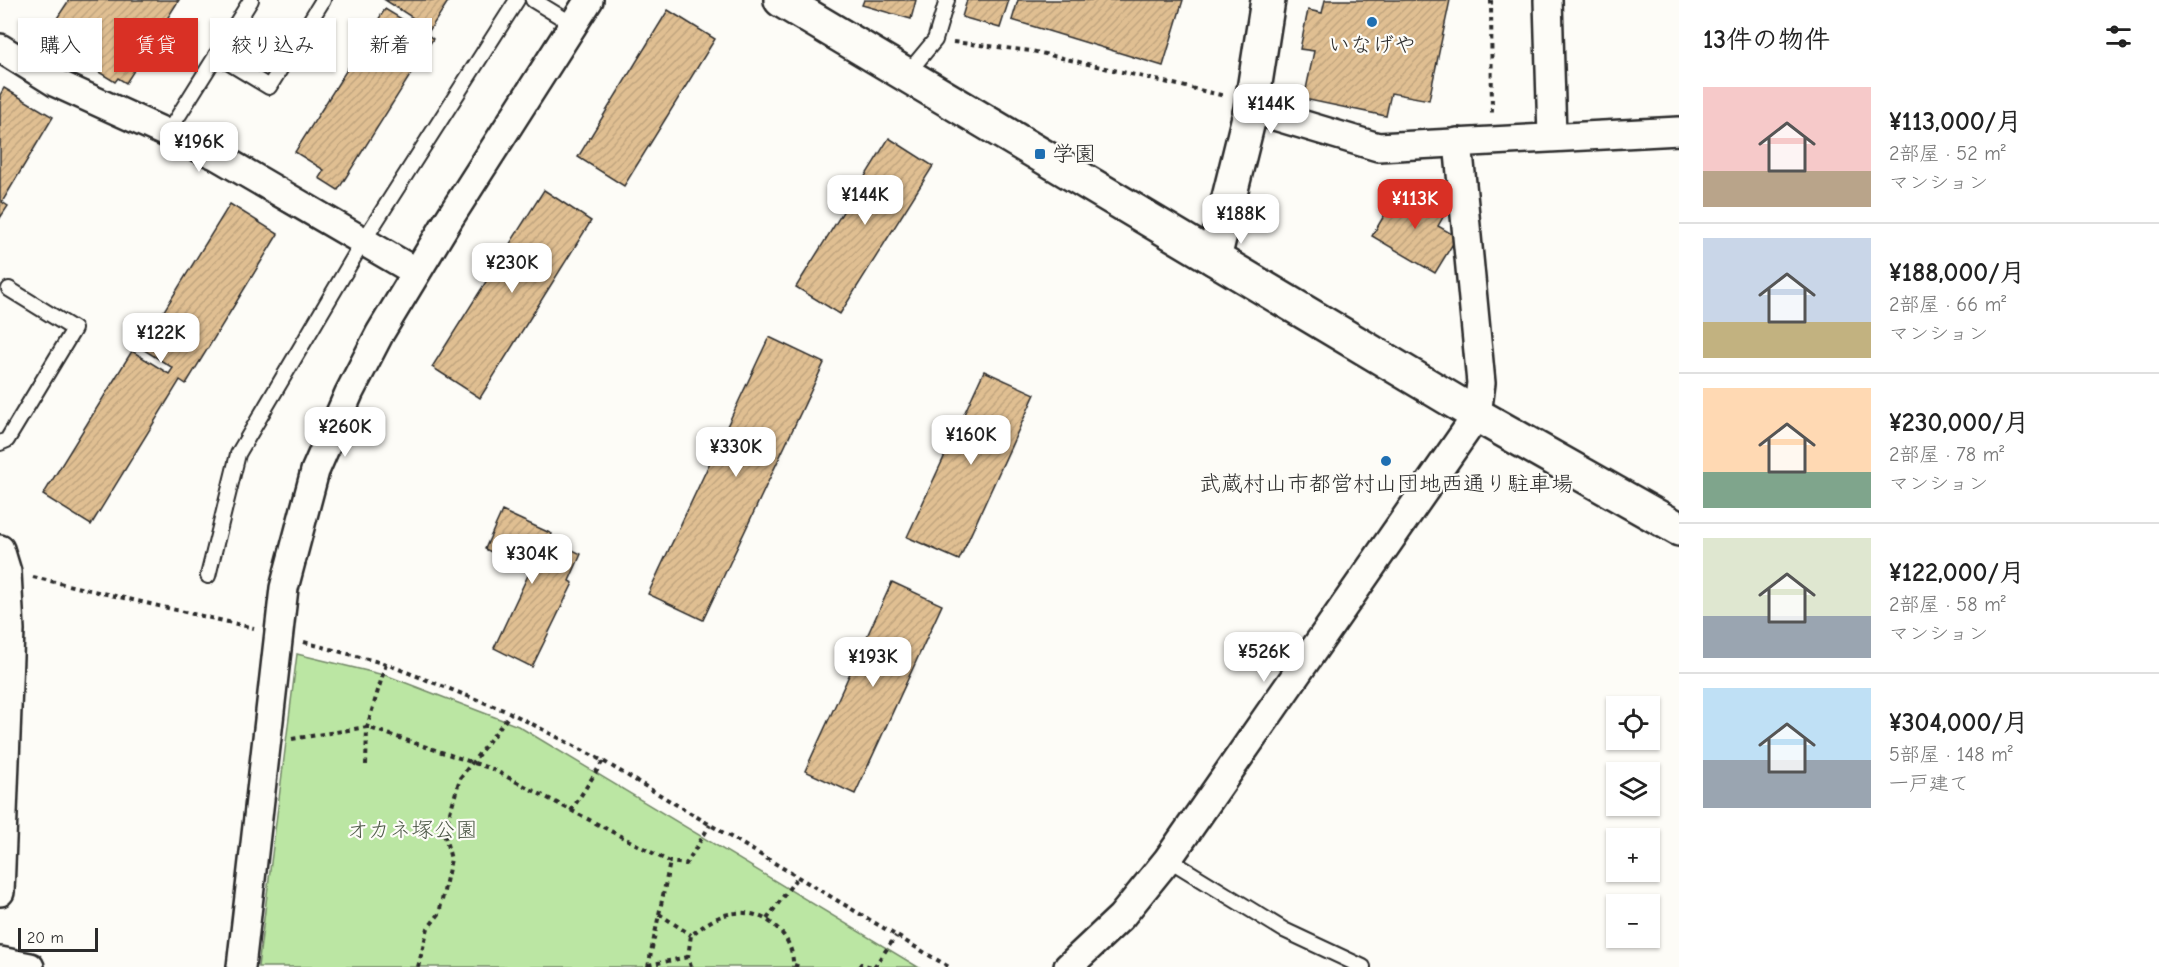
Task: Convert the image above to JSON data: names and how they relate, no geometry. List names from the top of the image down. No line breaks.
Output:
{"parks":["オカネ塚公園"],"places":{"other":["いなげや","武蔵村山市都営村山団地西通り駐車場"],"transit":["学園"]},"scale_bar":"20 m","page":{"heading":"13件の物件","chip":["購入","賃貸","絞り込み","新着"],"list":[{"name":"¥113,000/月","note":"2部屋 · 52 m² · マンション"},{"name":"¥188,000/月","note":"2部屋 · 66 m² · マンション"},{"name":"¥230,000/月","note":"2部屋 · 78 m² · マンション"},{"name":"¥122,000/月","note":"2部屋 · 58 m² · マンション"},{"name":"¥304,000/月","note":"5部屋 · 148 m² · 一戸建て"}],"price":["¥144K","¥196K","¥144K","¥113K","¥188K","¥230K","¥122K","¥260K","¥160K","¥330K","¥304K","¥526K","¥193K"],"map_buttons":["+","−"],"scale":"20 m"}}
